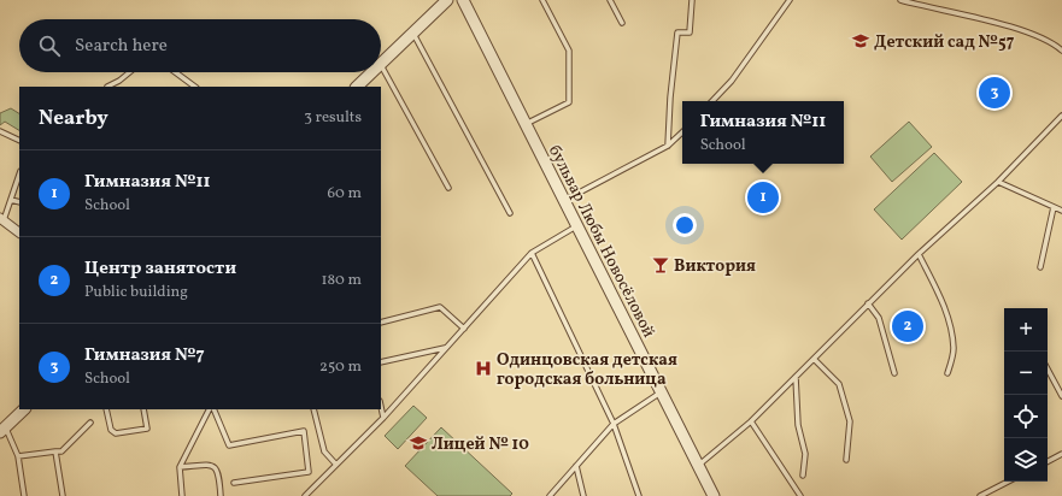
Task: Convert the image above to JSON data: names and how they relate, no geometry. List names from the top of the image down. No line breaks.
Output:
{"streets":{"street":["бульвар Любы Новосёловой"]},"places":{"school or university":["Детский сад №57","Лицей № 10"],"bar":["Виктория"],"hospital":["Одинцовская детская городская больница"]},"page":{"search":"Search here","pins":["3","1","2"],"heading":["Nearby","3 results"],"popup":["Гимназия №11","School"],"list":[{"mark":"1","name":"Гимназия №11","note":"School","value":"60 m"},{"mark":"2","name":"Центр занятости","note":"Public building","value":"180 m"},{"mark":"3","name":"Гимназия №7","note":"School","value":"250 m"}],"map_buttons":["+","−"]}}
